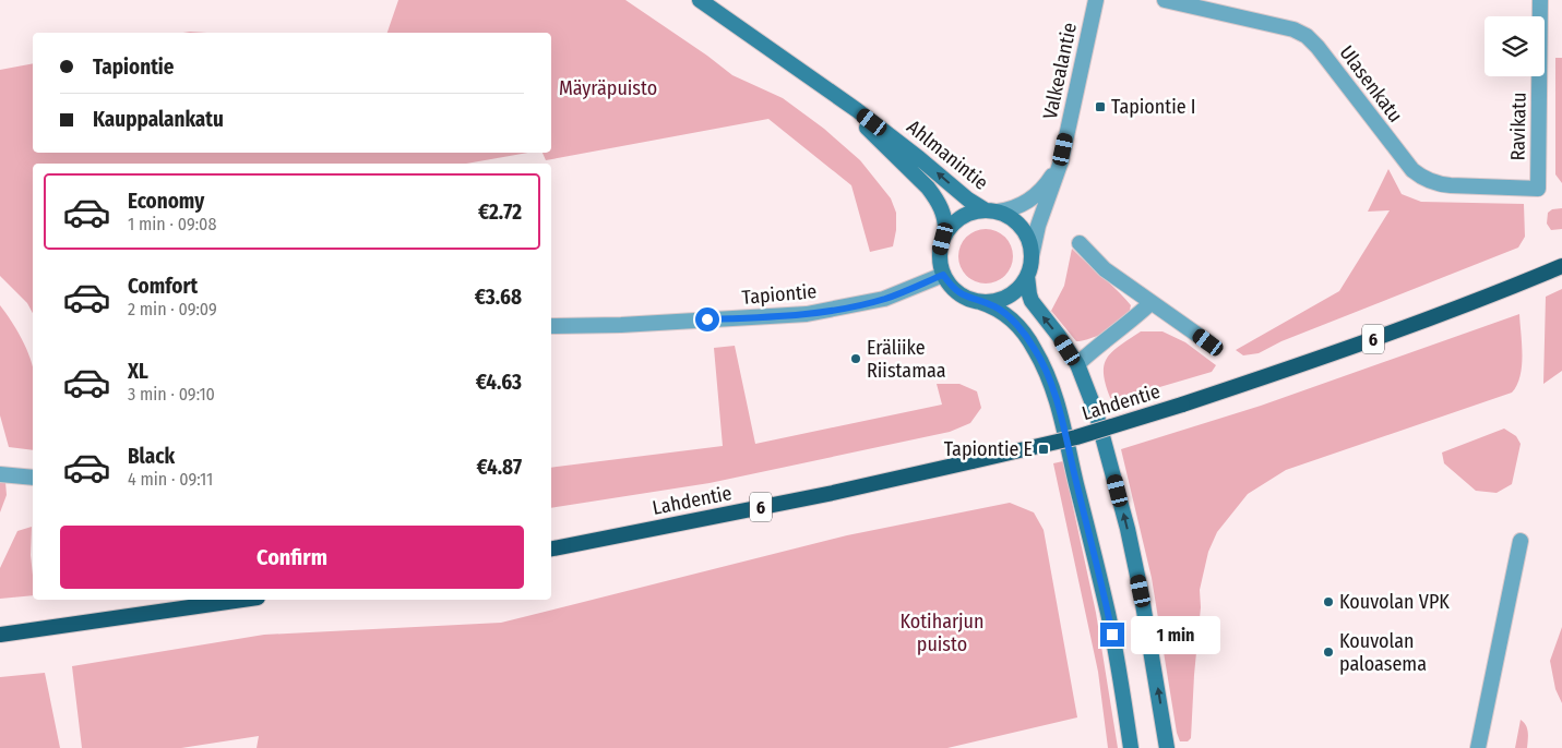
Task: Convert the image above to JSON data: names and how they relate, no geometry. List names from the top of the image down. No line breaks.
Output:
{"streets":{"highway":["6","Lahdentie"],"main road":["Ahlmanintie"],"street":["Valkealantie","Ulasenkatu","Ravikatu","Tapiontie"]},"crossings":[["Valkealantie","Ahlmanintie"],["Valkealantie","Tapiontie"],["Ulasenkatu","Ravikatu"],["Ahlmanintie","Tapiontie"]],"parks":["Mäyräpuisto","Kotiharjun puisto"],"places":{"transit":["Tapiontie I","Tapiontie E"],"other":["Eräliike Riistamaa","Kouvolan VPK","Kouvolan paloasema"]},"page":{"banner":["Tapiontie","Kauppalankatu"],"list":[{"name":"Economy","note":"1 min · 09:08","value":"€2.72"},{"name":"Comfort","note":"2 min · 09:09","value":"€3.68"},{"name":"XL","note":"3 min · 09:10","value":"€4.63"},{"name":"Black","note":"4 min · 09:11","value":"€4.87"}],"buttons":"Confirm","bubble":"1 min"}}
